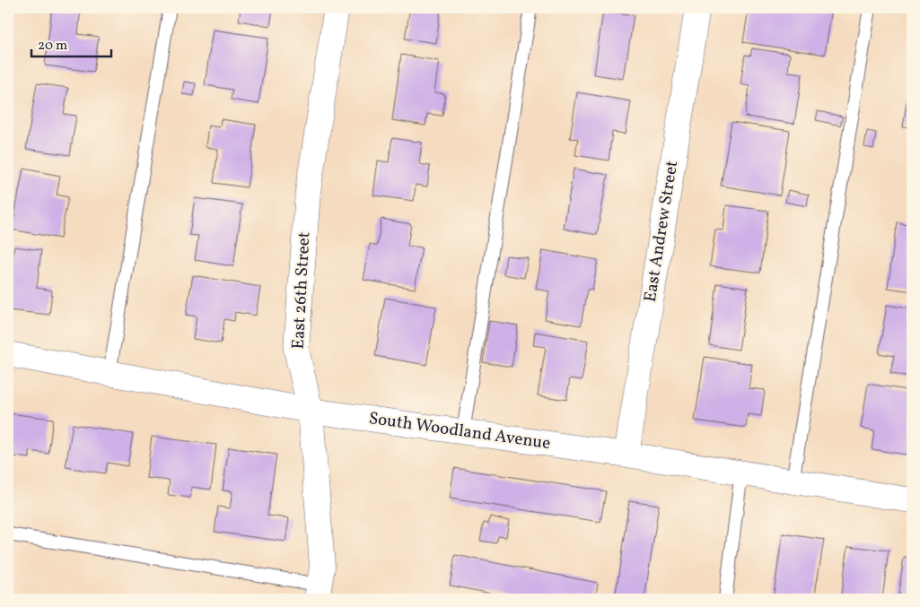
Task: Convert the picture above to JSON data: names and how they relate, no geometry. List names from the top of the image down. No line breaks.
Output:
{"streets":{"street":["East Andrew Street","East 26th Street","South Woodland Avenue"]},"crossings":[["East Andrew Street","South Woodland Avenue"],["East 26th Street","South Woodland Avenue"]],"scale_bar":"20 m"}
